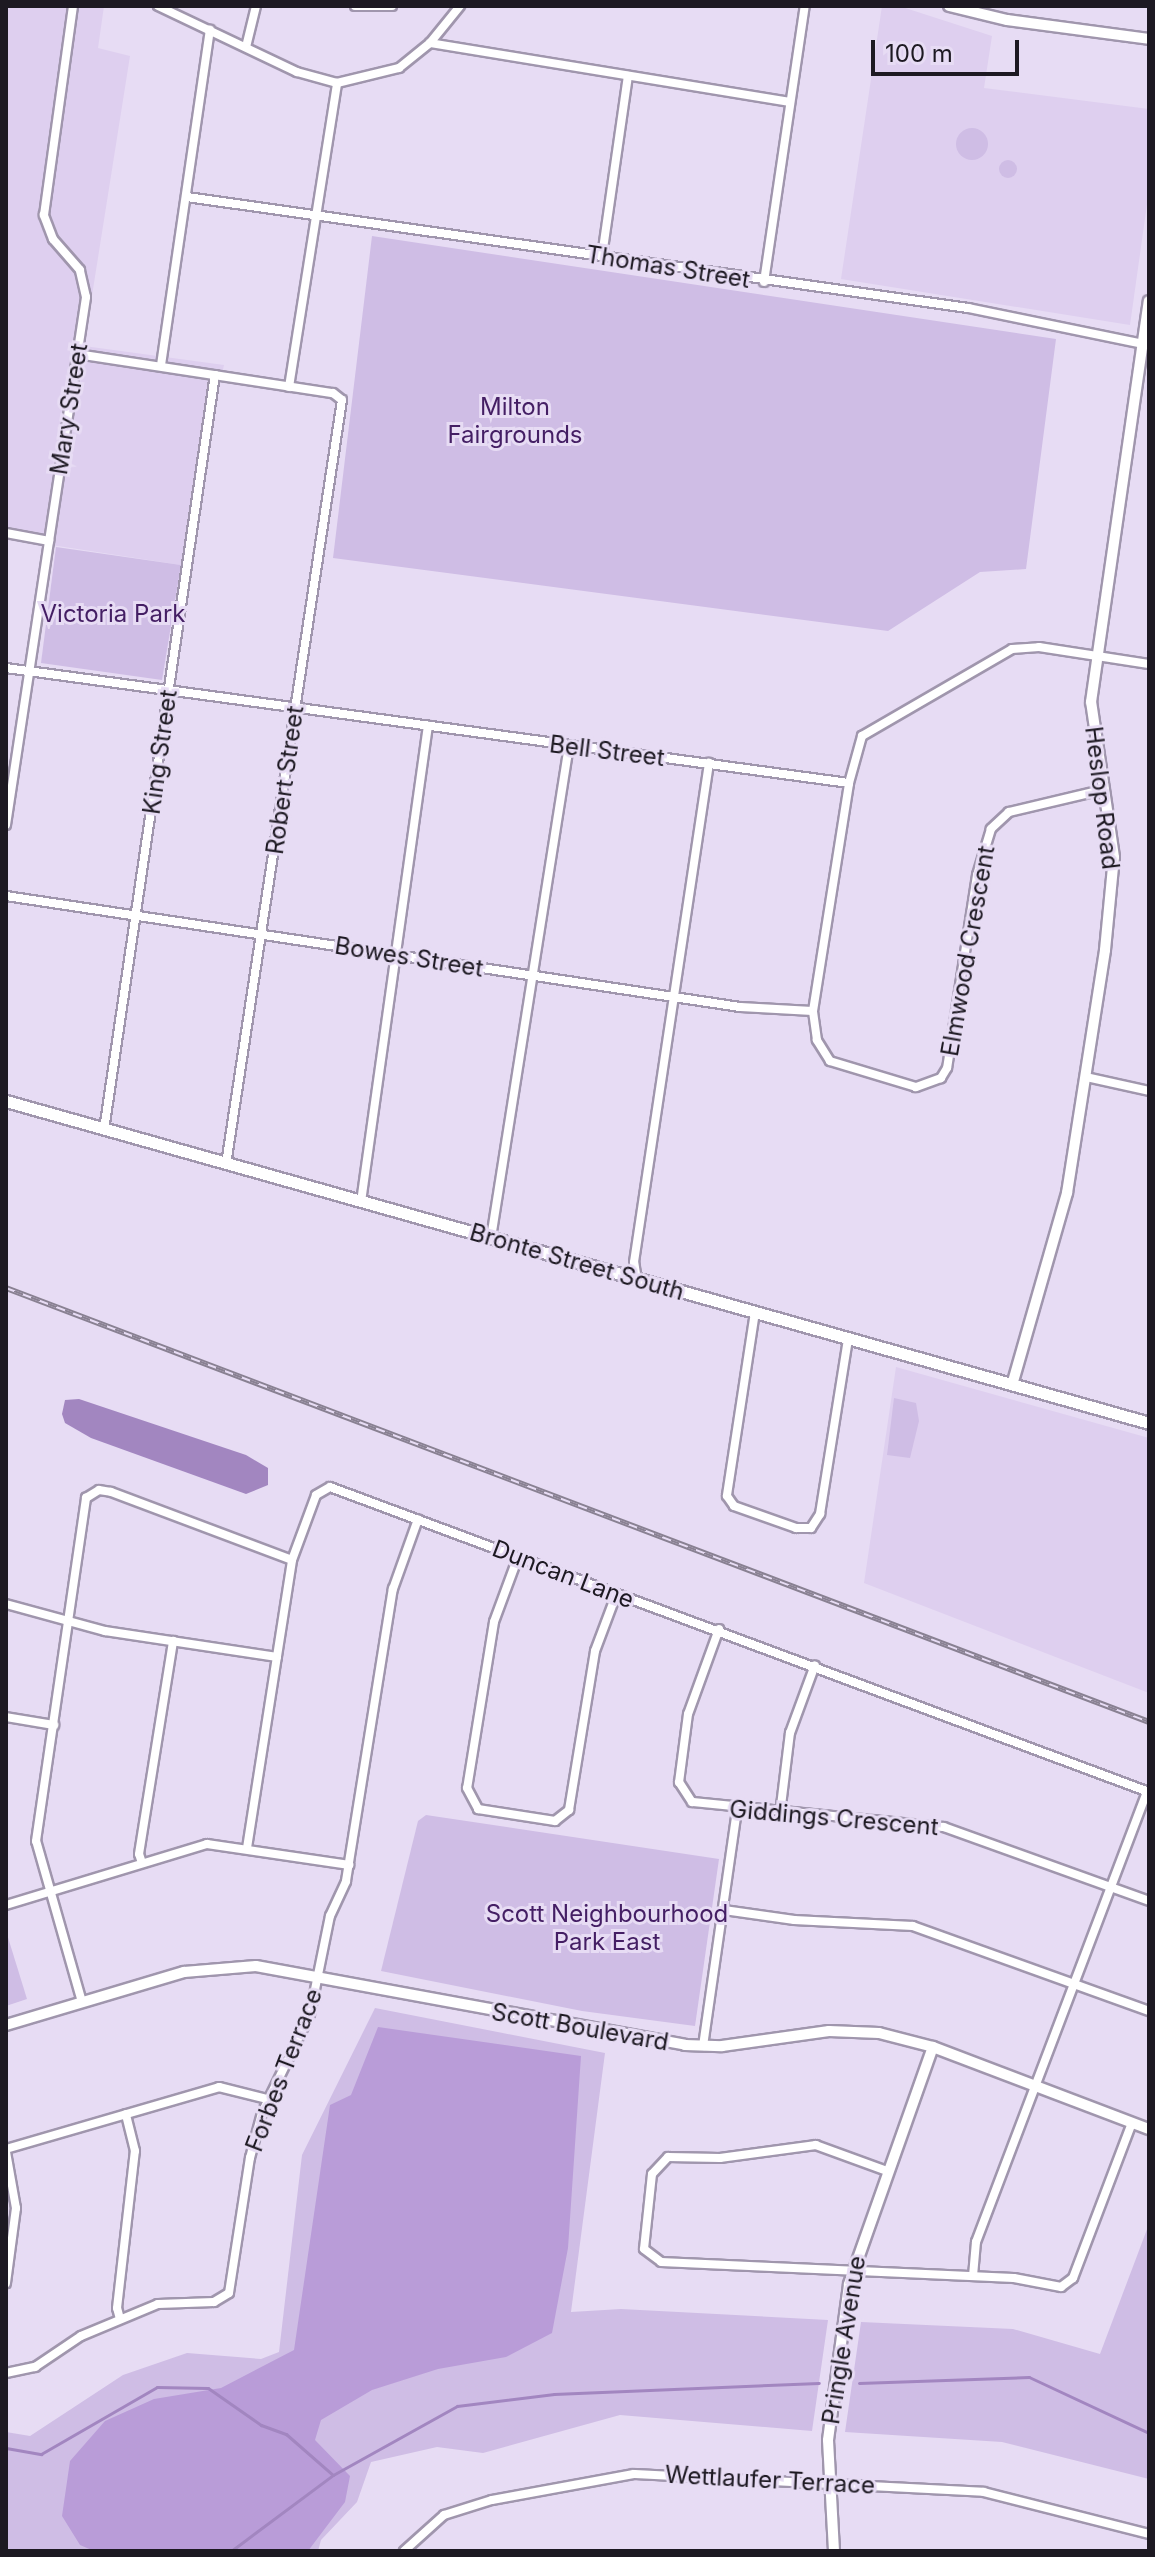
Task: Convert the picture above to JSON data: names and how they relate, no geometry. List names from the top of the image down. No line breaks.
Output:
{"streets":{"main road":["Bronte Street South"],"street":["Thomas Street","Mary Street","Bell Street","King Street","Robert Street","Heslop Road","Elmwood Crescent","Bowes Street","Duncan Lane","Giddings Crescent","Scott Boulevard","Forbes Terrace","Pringle Avenue","Wettlaufer Terrace"]},"crossings":[["Thomas Street","Heslop Road"],["Mary Street","Bell Street"],["Bell Street","King Street"],["Bell Street","Robert Street"],["Bell Street","Elmwood Crescent"],["King Street","Bowes Street"],["King Street","Bronte Street South"],["Robert Street","Bowes Street"],["Robert Street","Bronte Street South"],["Heslop Road","Elmwood Crescent"],["Heslop Road","Bronte Street South"],["Elmwood Crescent","Bowes Street"],["Duncan Lane","Giddings Crescent"],["Duncan Lane","Forbes Terrace"],["Scott Boulevard","Forbes Terrace"],["Scott Boulevard","Pringle Avenue"],["Pringle Avenue","Wettlaufer Terrace"]],"parks":["Milton Fairgrounds","Victoria Park","Scott Neighbourhood Park East"],"scale_bar":"100 m"}
